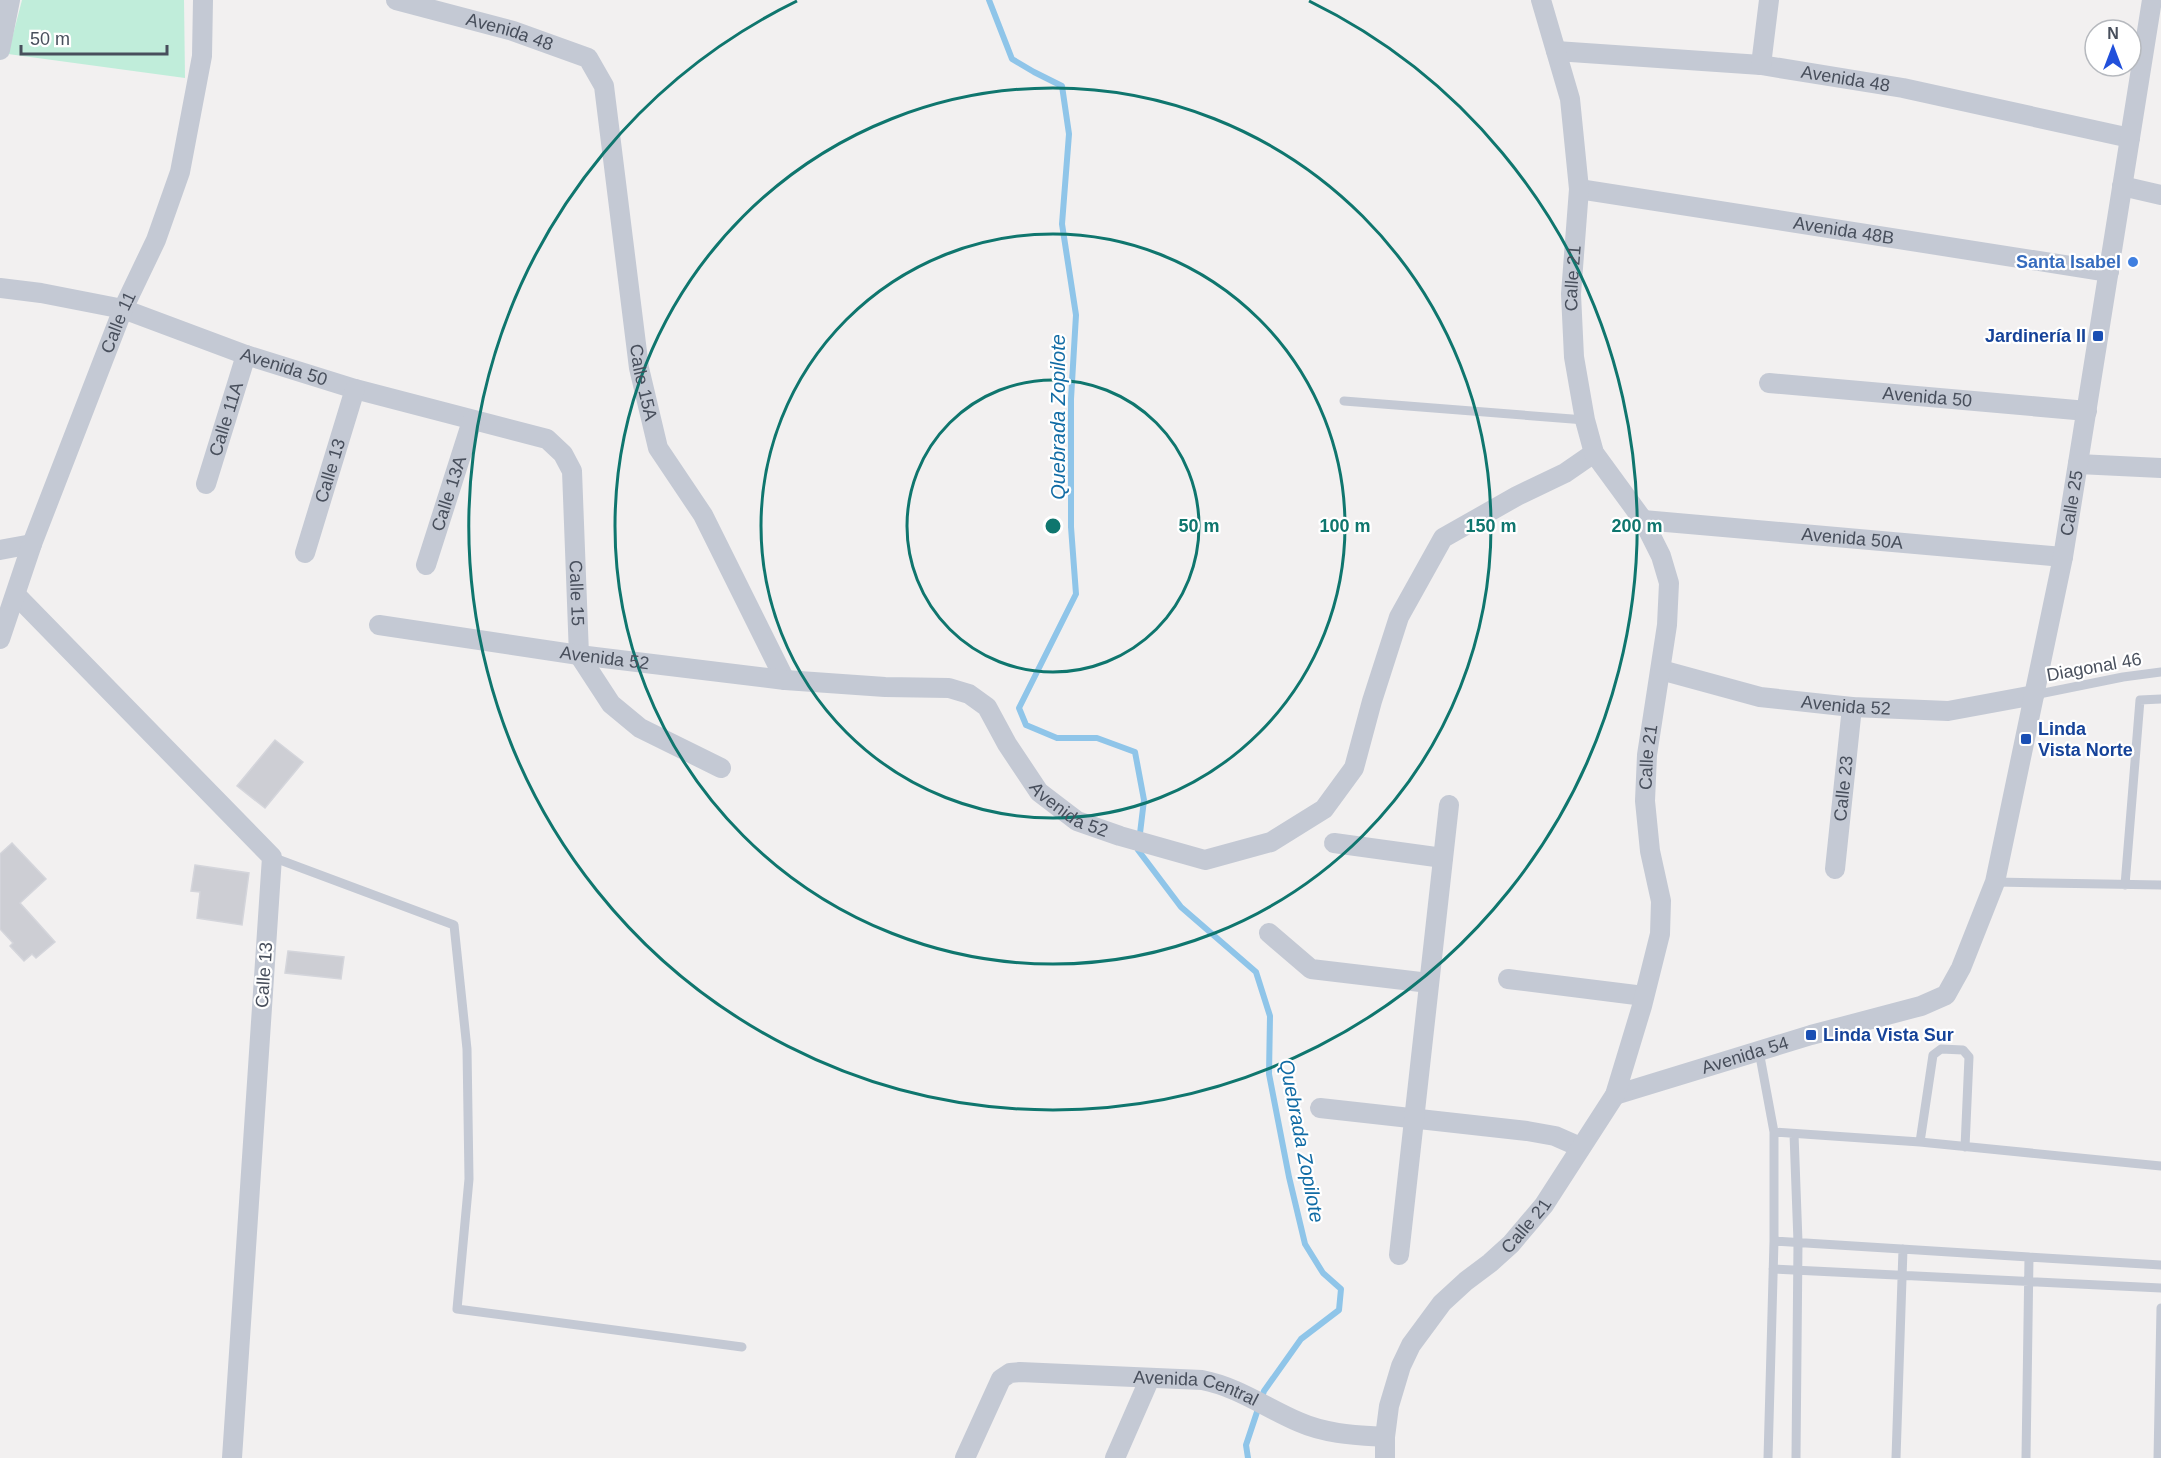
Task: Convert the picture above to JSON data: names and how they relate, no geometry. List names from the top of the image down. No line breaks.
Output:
{"streets":{"street":["Avenida 48","Avenida 48B","Calle 21","Calle 11","Avenida 50","Calle 15A","Calle 11A","Calle 13","Calle 13A","Calle 25","Avenida 50A","Calle 15","Avenida 52","Calle 23","Avenida 54","Avenida Central"],"lane":["Diagonal 46"]},"crossings":[["Avenida 48","Calle 21"],["Avenida 48","Calle 15A"],["Avenida 48","Calle 25"],["Avenida 48B","Calle 21"],["Avenida 48B","Calle 25"],["Calle 21","Avenida 50A"],["Calle 21","Avenida 52"],["Calle 21","Avenida 54"],["Calle 21","Avenida Central"],["Calle 11","Avenida 50"],["Avenida 50","Calle 11A"],["Avenida 50","Calle 13"],["Avenida 50","Calle 13A"],["Avenida 50","Calle 25"],["Avenida 50","Calle 15"],["Calle 15A","Avenida 52"],["Calle 25","Avenida 50A"],["Calle 25","Avenida 52"],["Calle 25","Diagonal 46"],["Calle 25","Avenida 54"],["Calle 15","Avenida 52"],["Avenida 52","Diagonal 46"],["Avenida 52","Calle 23"]],"water":["Quebrada Zopilote"],"places":{"other":["Santa Isabel"],"transit":["Jardinería II","Linda Vista Norte","Linda Vista Sur"]},"scale_bar":"50 m","north":"top","rings":["50 m","100 m","150 m","200 m"]}
